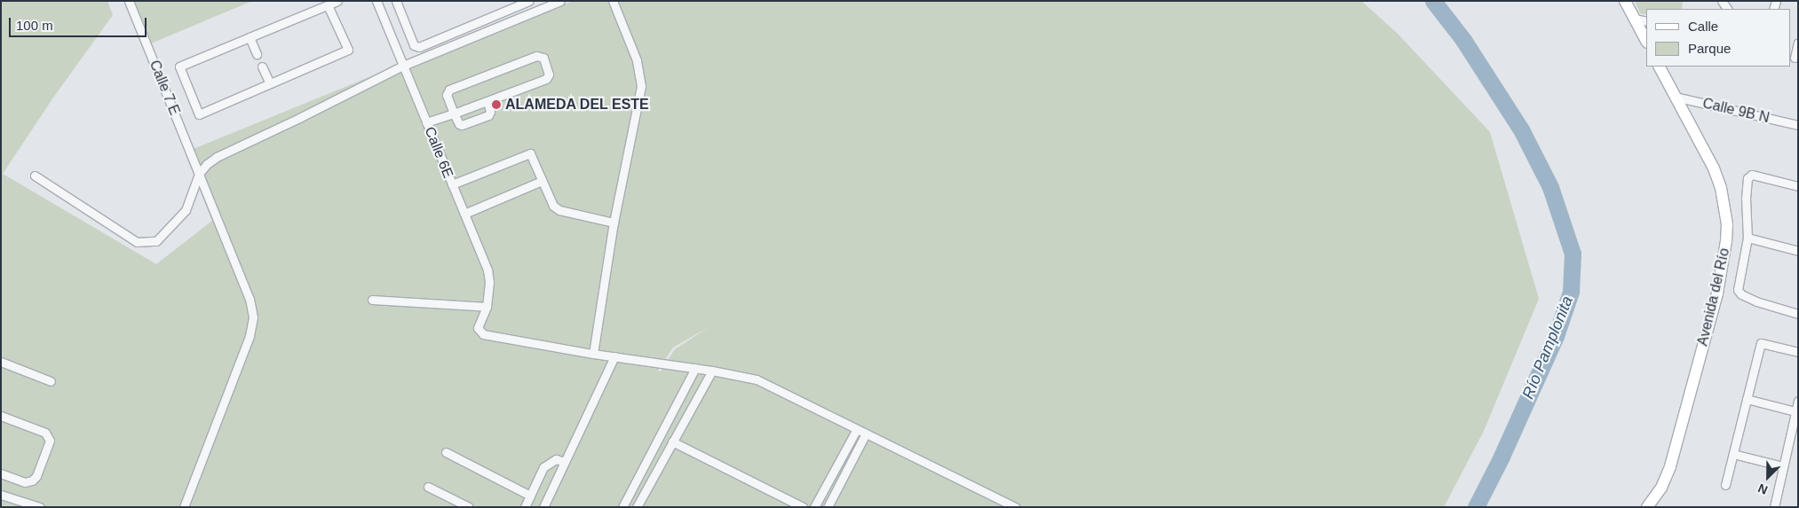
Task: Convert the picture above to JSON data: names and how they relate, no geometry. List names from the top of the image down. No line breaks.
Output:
{"streets":{"main road":["Avenida del Río"],"street":["Calle 7 E","Calle 9B N","Calle 6E"]},"crossings":[["Calle 9B N","Avenida del Río"]],"water":["Río Pamplonita"],"places":["ALAMEDA DEL ESTE"],"legend":["Calle","Parque"],"scale_bar":"100 m","north":"bottom left"}
